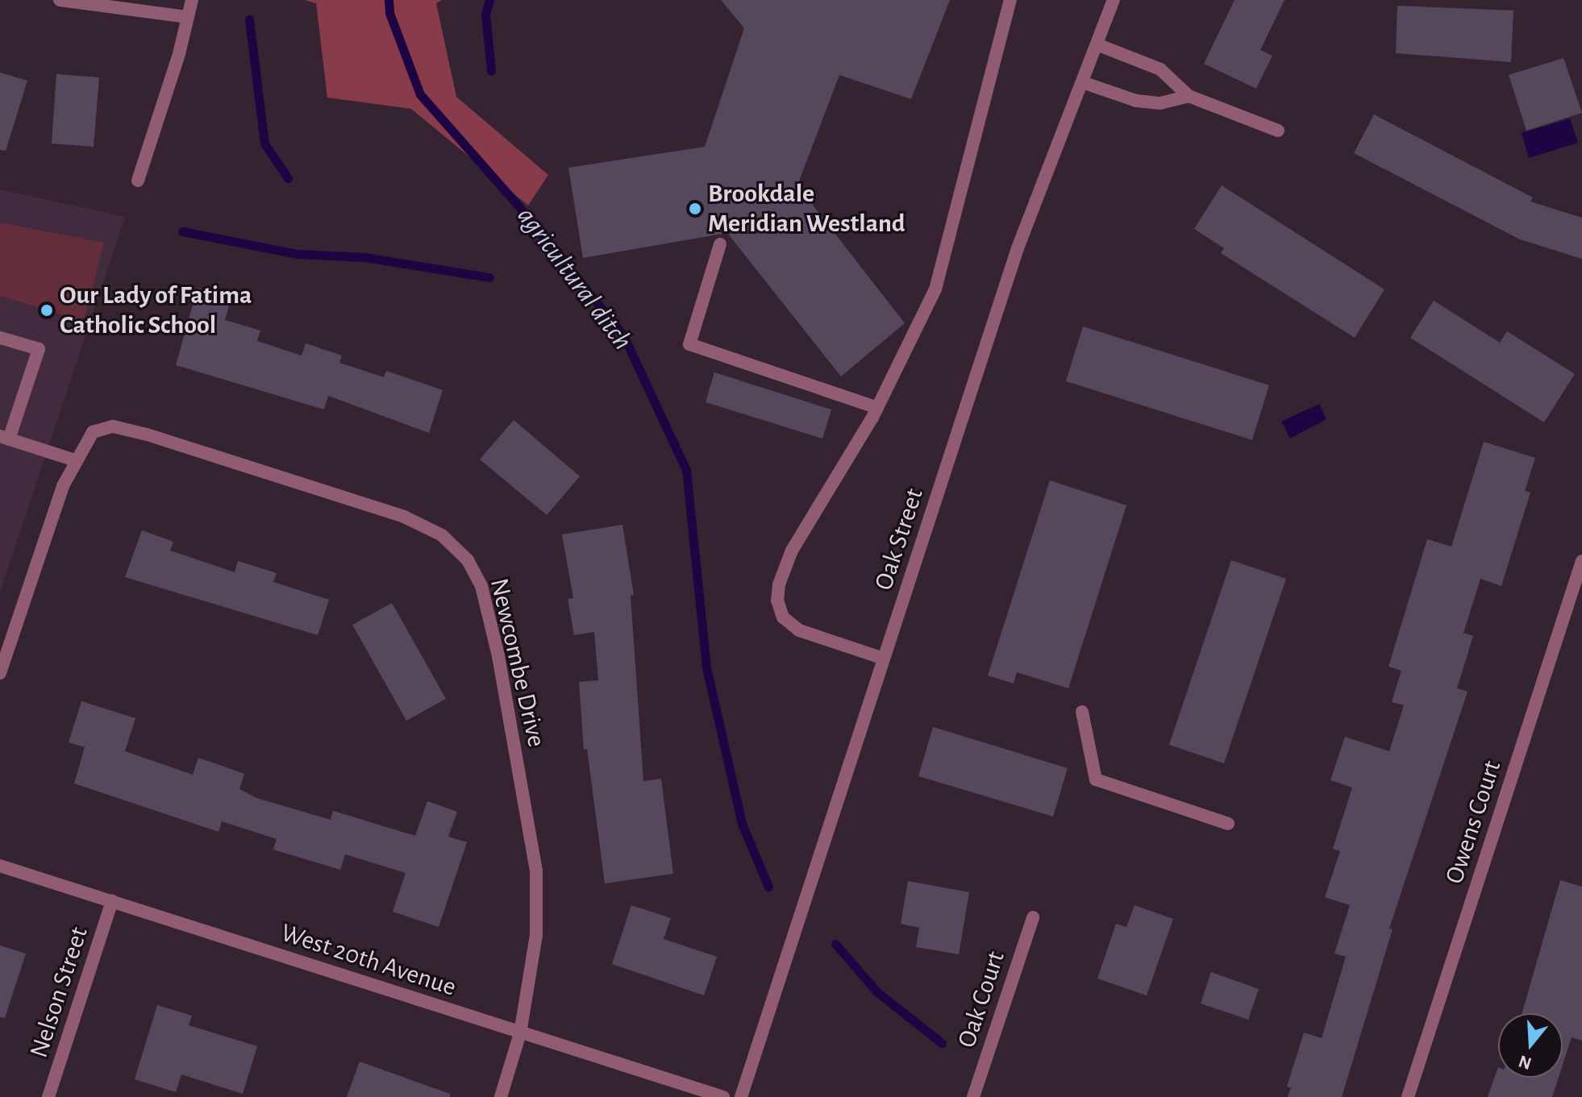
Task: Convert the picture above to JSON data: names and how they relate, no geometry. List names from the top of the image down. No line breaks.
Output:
{"streets":{"street":["Oak Street","Newcombe Drive","Owens Court","West 20th Avenue","Nelson Street","Oak Court"]},"crossings":[["Newcombe Drive","West 20th Avenue"],["West 20th Avenue","Nelson Street"]],"water":["agricultural ditch"],"places":["Brookdale Meridian Westland","Our Lady of Fatima Catholic School"],"north":"bottom"}
